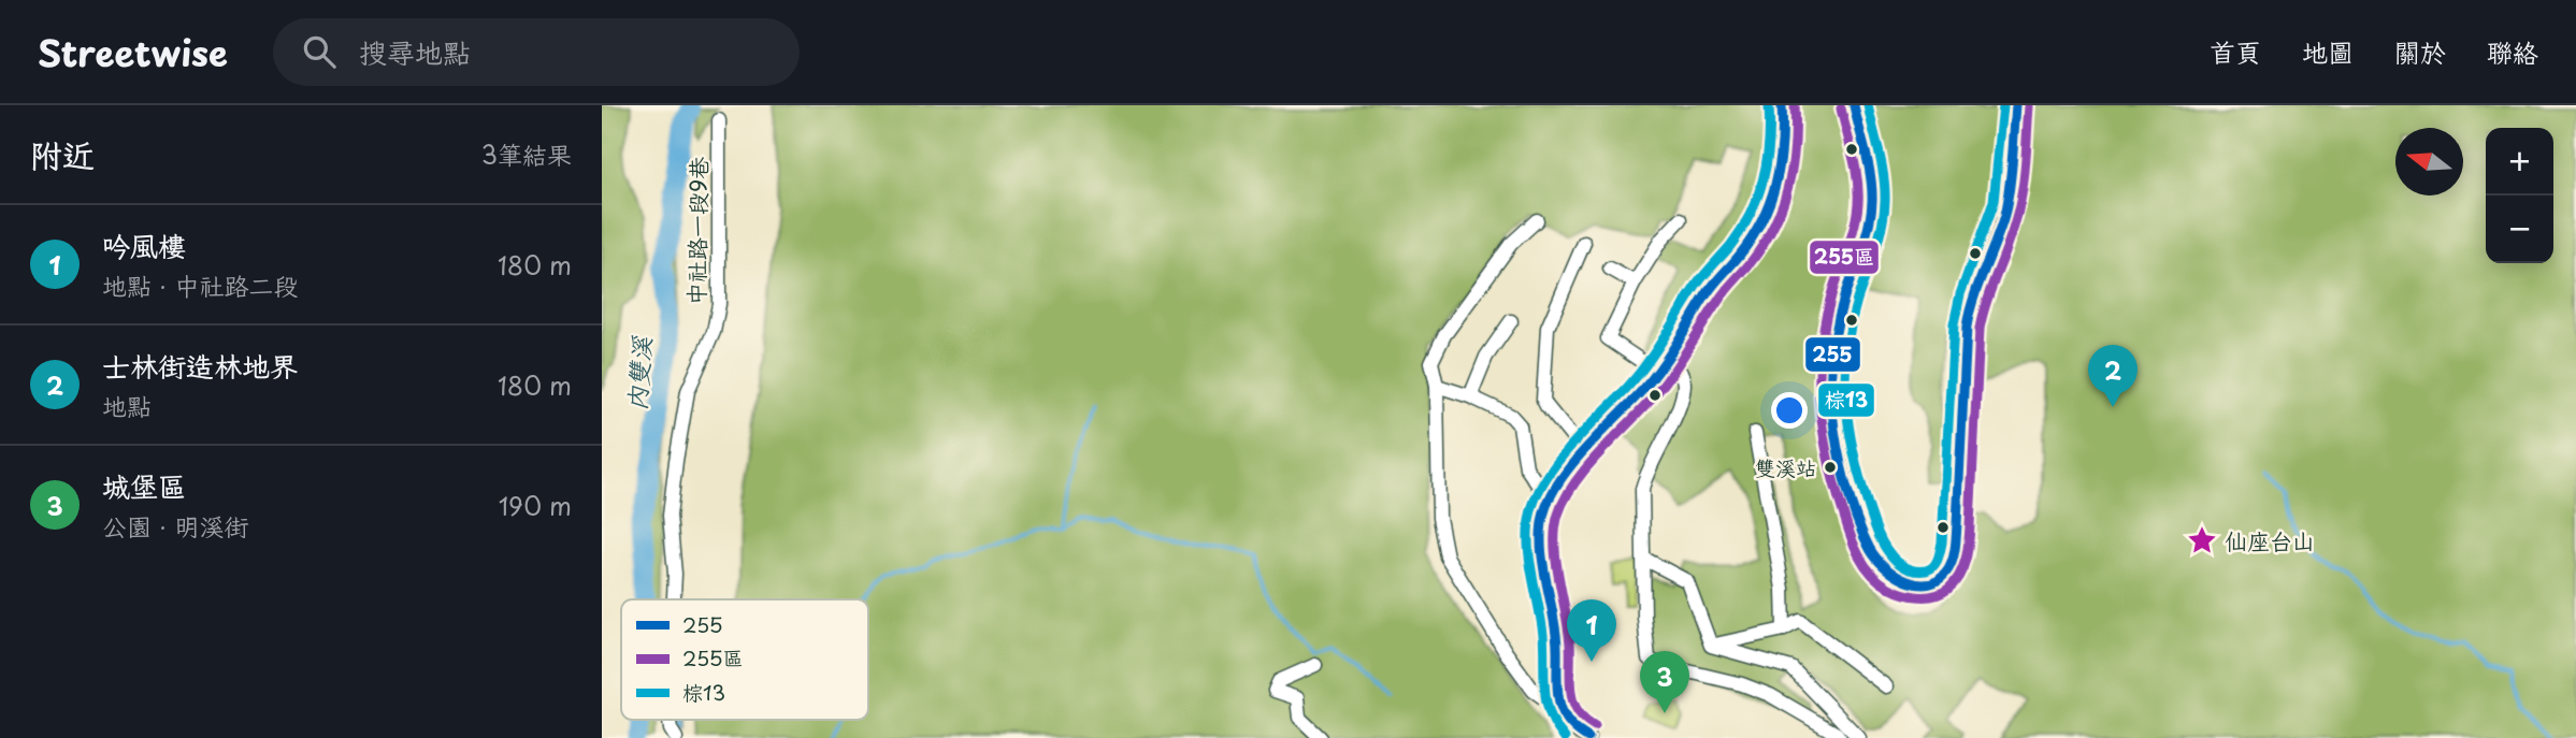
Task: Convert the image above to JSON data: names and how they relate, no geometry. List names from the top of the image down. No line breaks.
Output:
{"streets":{"street":["中社路一段9巷"]},"water":["內雙溪"],"places":{"other":["雙溪站"],"place":["仙座台山"]},"lines":["transit line 255","transit line 255區","transit line 棕13"],"legend":["255","255區","棕13"],"north":"left","page":{"header":"Streetwise","search":"搜尋地點","nav":["首頁","地圖","關於","聯絡"],"heading":["附近","3筆結果"],"map_buttons":["+","−"],"list":[{"mark":"1","name":"吟風樓","note":"地點 · 中社路二段","value":"180 m"},{"mark":"2","name":"士林街造林地界","note":"地點","value":"180 m"},{"mark":"3","name":"城堡區","note":"公園 · 明溪街","value":"190 m"}],"pins":["2","1","3"]}}
